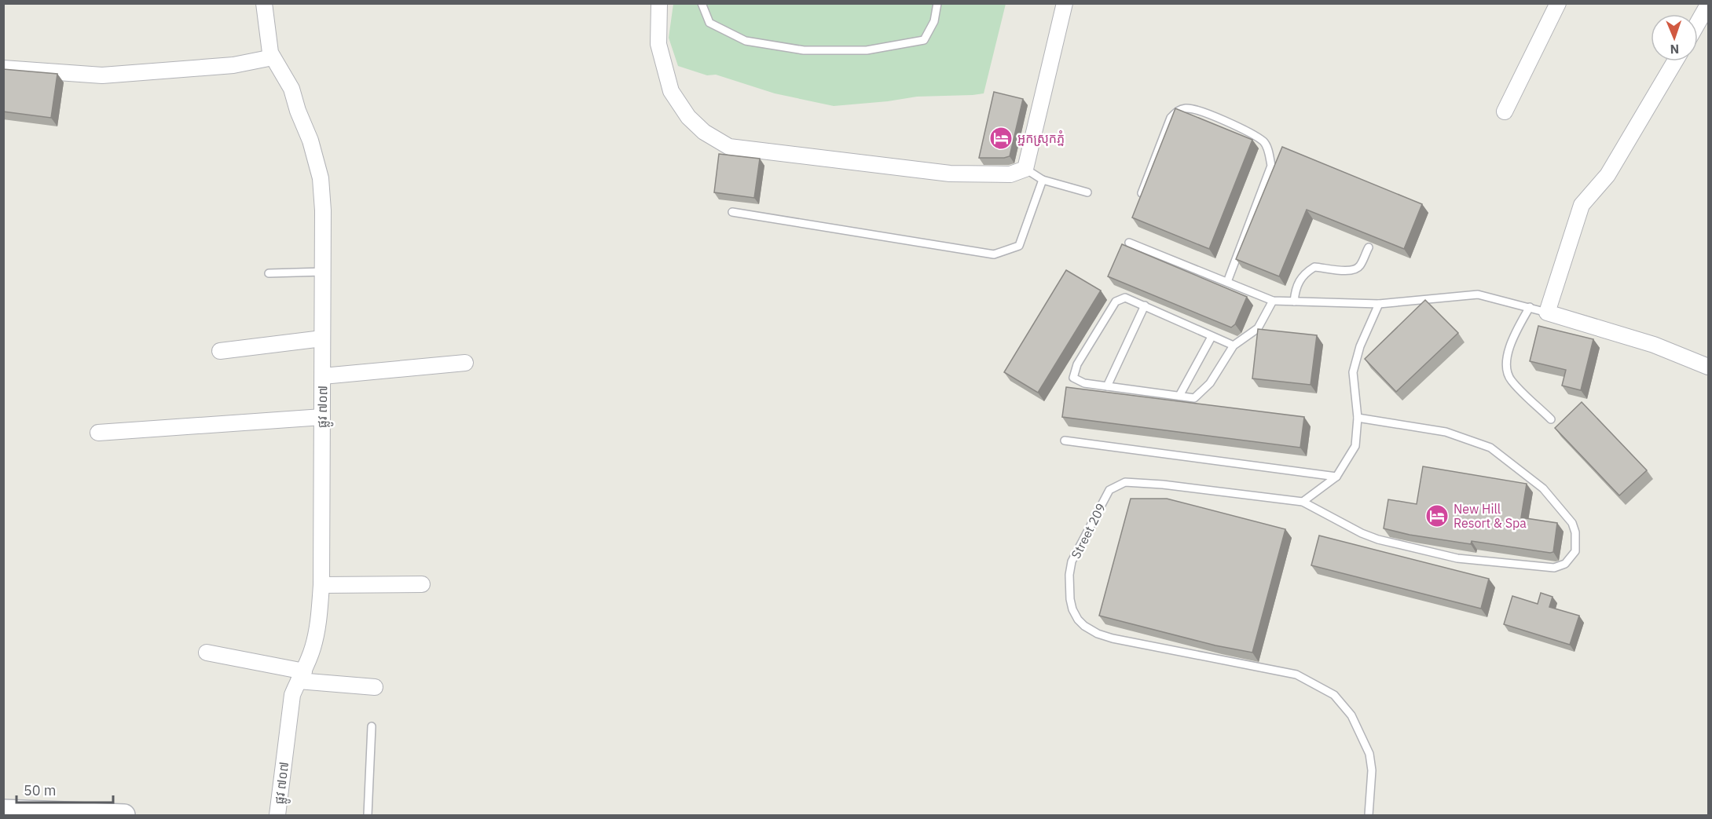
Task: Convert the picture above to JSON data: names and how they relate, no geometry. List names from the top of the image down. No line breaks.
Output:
{"streets":{"street":["ផ្លូវ ៧០៧"],"lane":["Street 209"]},"places":{"hotel":["អ្នកស្រុកភ្នំ","New Hill Resort & Spa"]},"scale_bar":"50 m","north":"bottom"}
